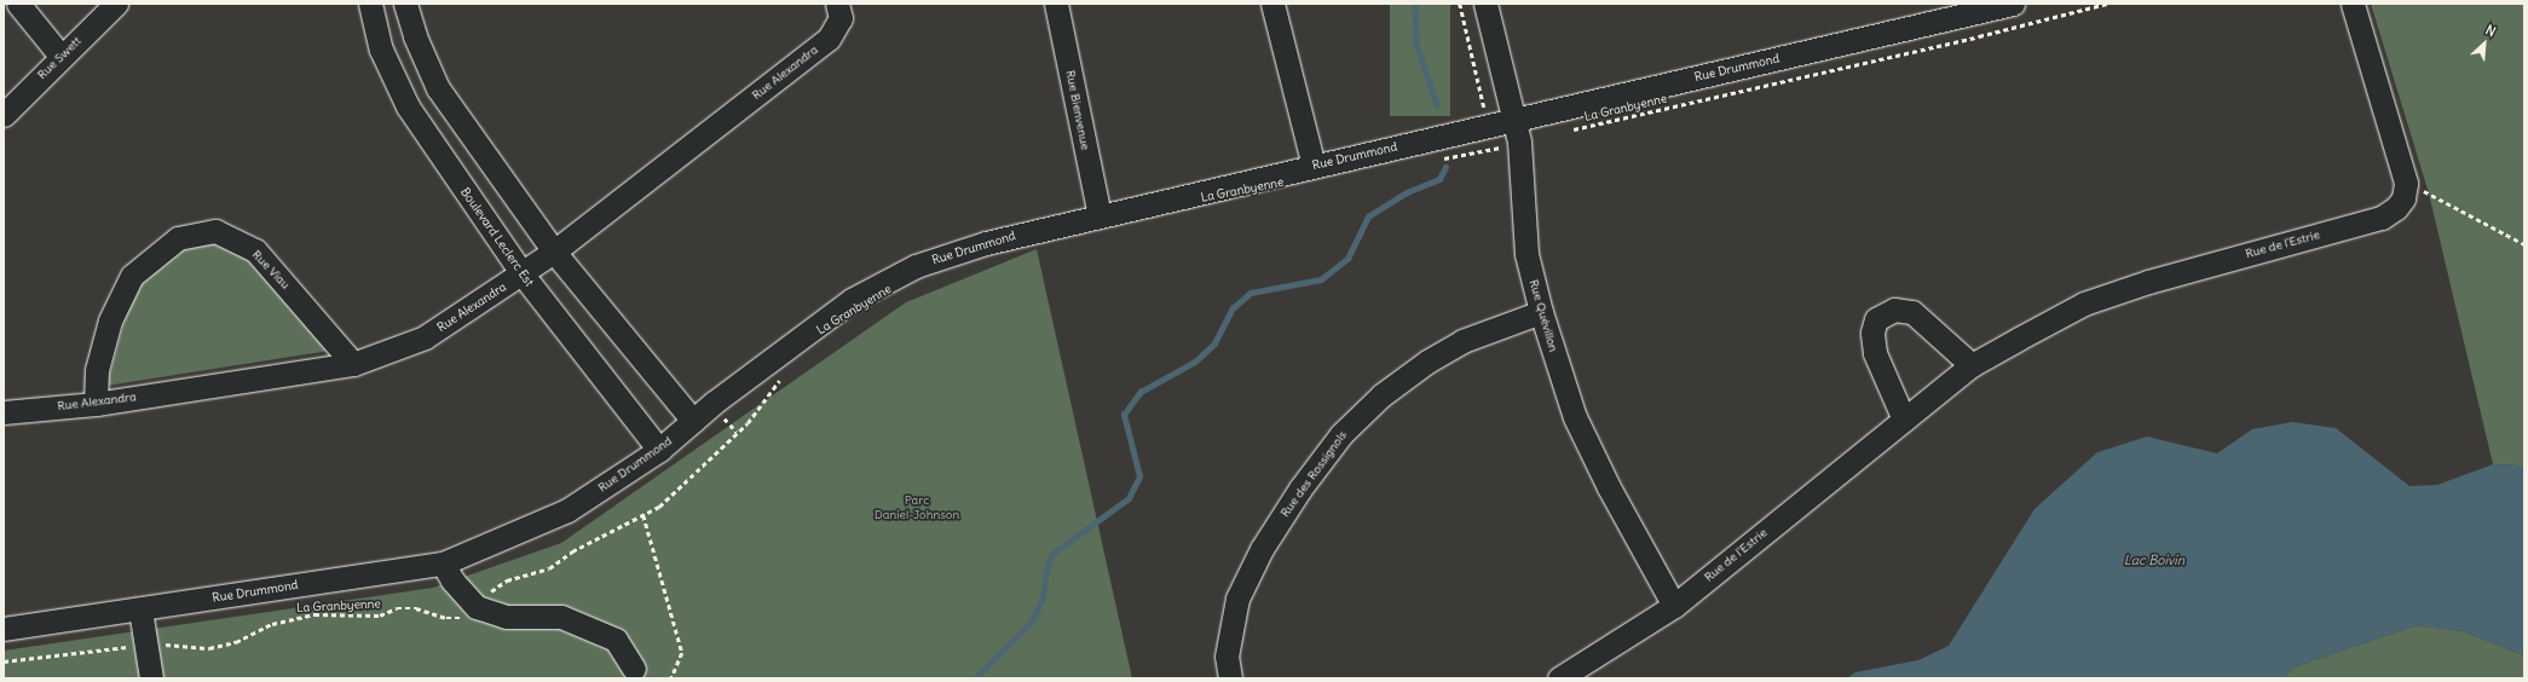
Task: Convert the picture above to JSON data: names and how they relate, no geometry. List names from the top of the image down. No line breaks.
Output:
{"streets":{"street":["Rue Swett","Rue Drummond","Rue Alexandra","Rue Bienvenue","Boulevard Leclerc Est","Rue de l'Estrie","Rue Viau","Rue Quévillon","Rue des Rossignols"],"path":["La Granbyenne"]},"crossings":[["Rue Drummond","Rue Bienvenue"],["Rue Drummond","Boulevard Leclerc Est"],["Rue Drummond","Rue Quévillon"],["Rue Alexandra","Boulevard Leclerc Est"],["Rue Alexandra","Rue Viau"],["Rue de l'Estrie","Rue Quévillon"],["Rue Quévillon","Rue des Rossignols"]],"water":["Lac Boivin"],"parks":["Parc Daniel-Johnson"],"north":"top right"}
